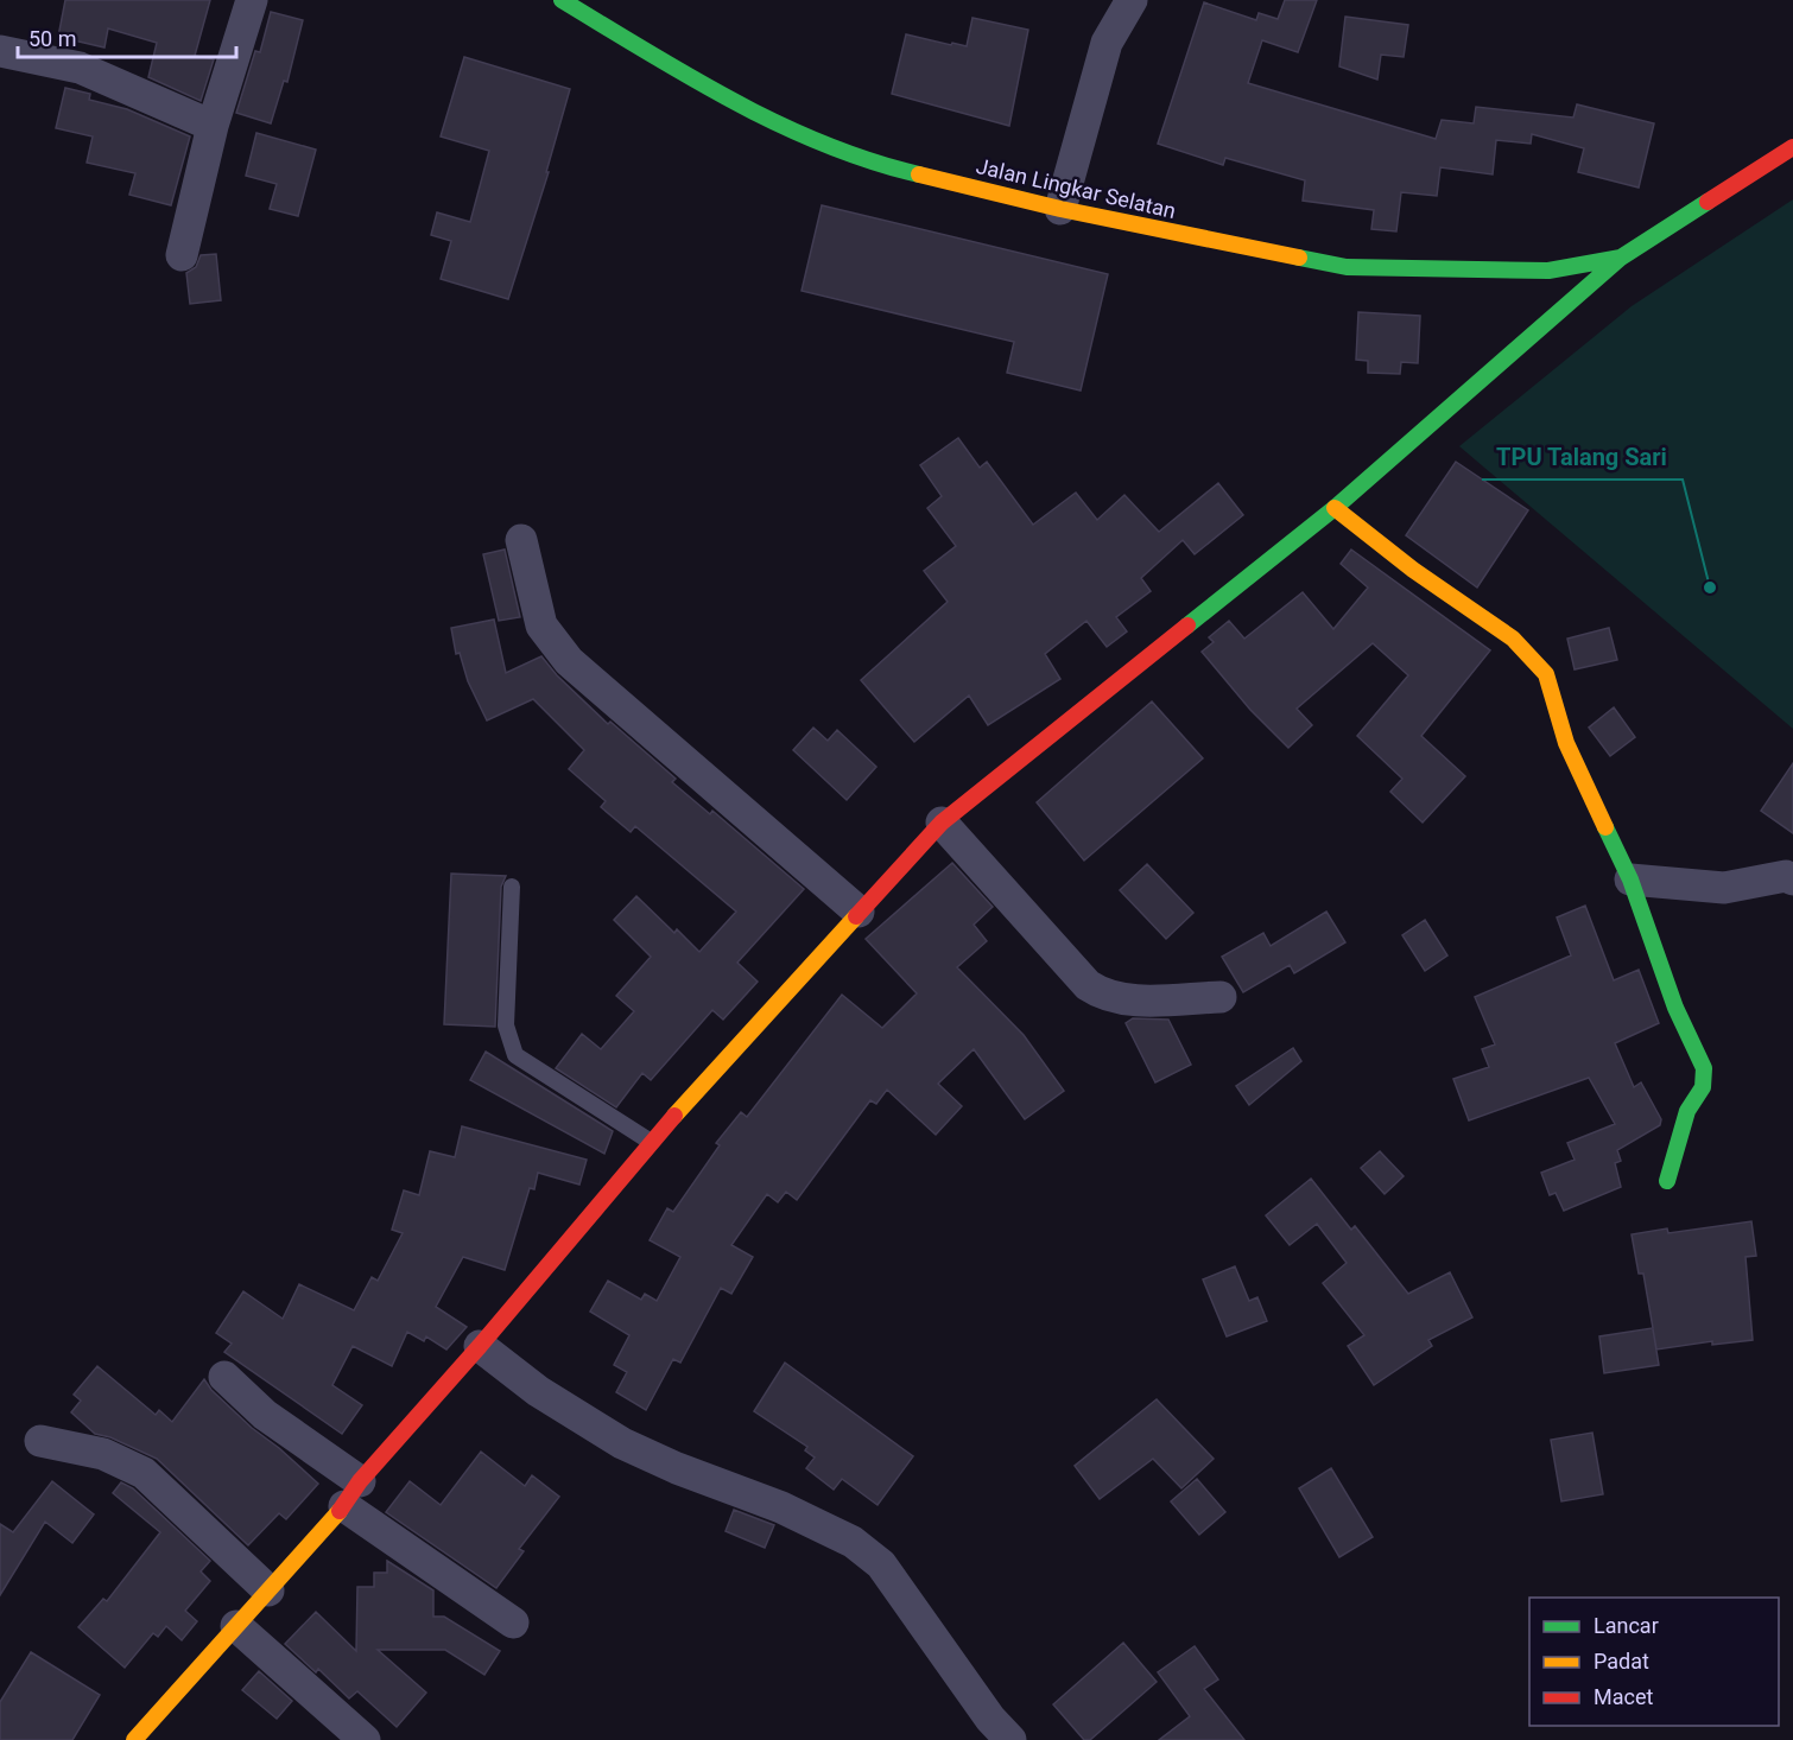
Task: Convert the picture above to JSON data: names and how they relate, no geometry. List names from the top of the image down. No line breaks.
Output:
{"streets":{"main road":["Jalan Lingkar Selatan"]},"places":["TPU Talang Sari"],"legend":["Lancar","Padat","Macet"],"scale_bar":"50 m"}
